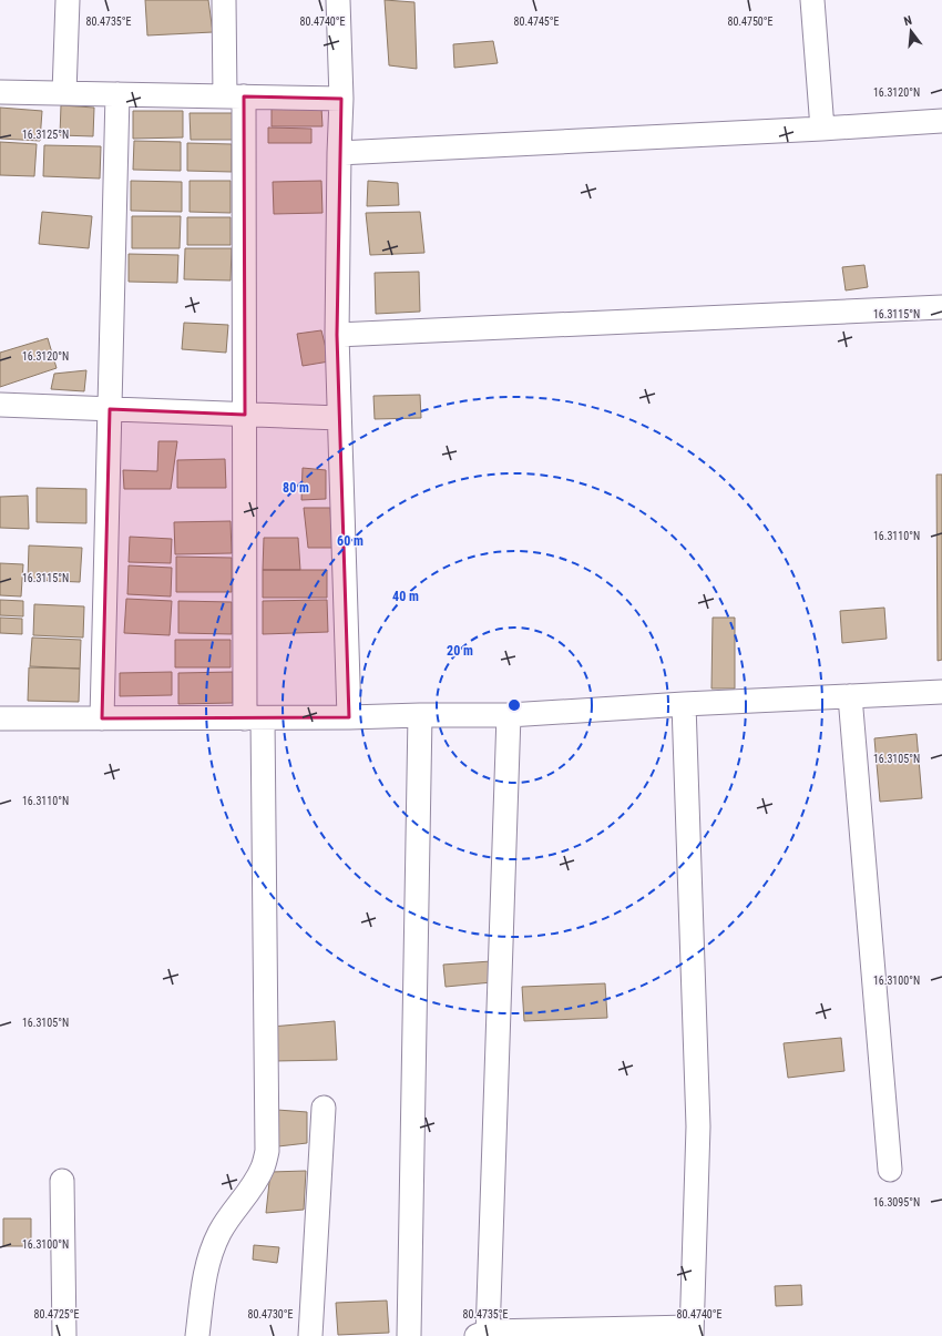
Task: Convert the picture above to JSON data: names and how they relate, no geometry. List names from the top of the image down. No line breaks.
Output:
{"north":"top","coordinates":["80.4735°E","80.4740°E","80.4745°E","80.4750°E","16.3120°N","16.3125°N","16.3115°N","16.3110°N","16.3105°N","16.3100°N","16.3095°N","80.4725°E","80.4730°E"],"rings":["80 m","60 m","40 m","20 m"]}
